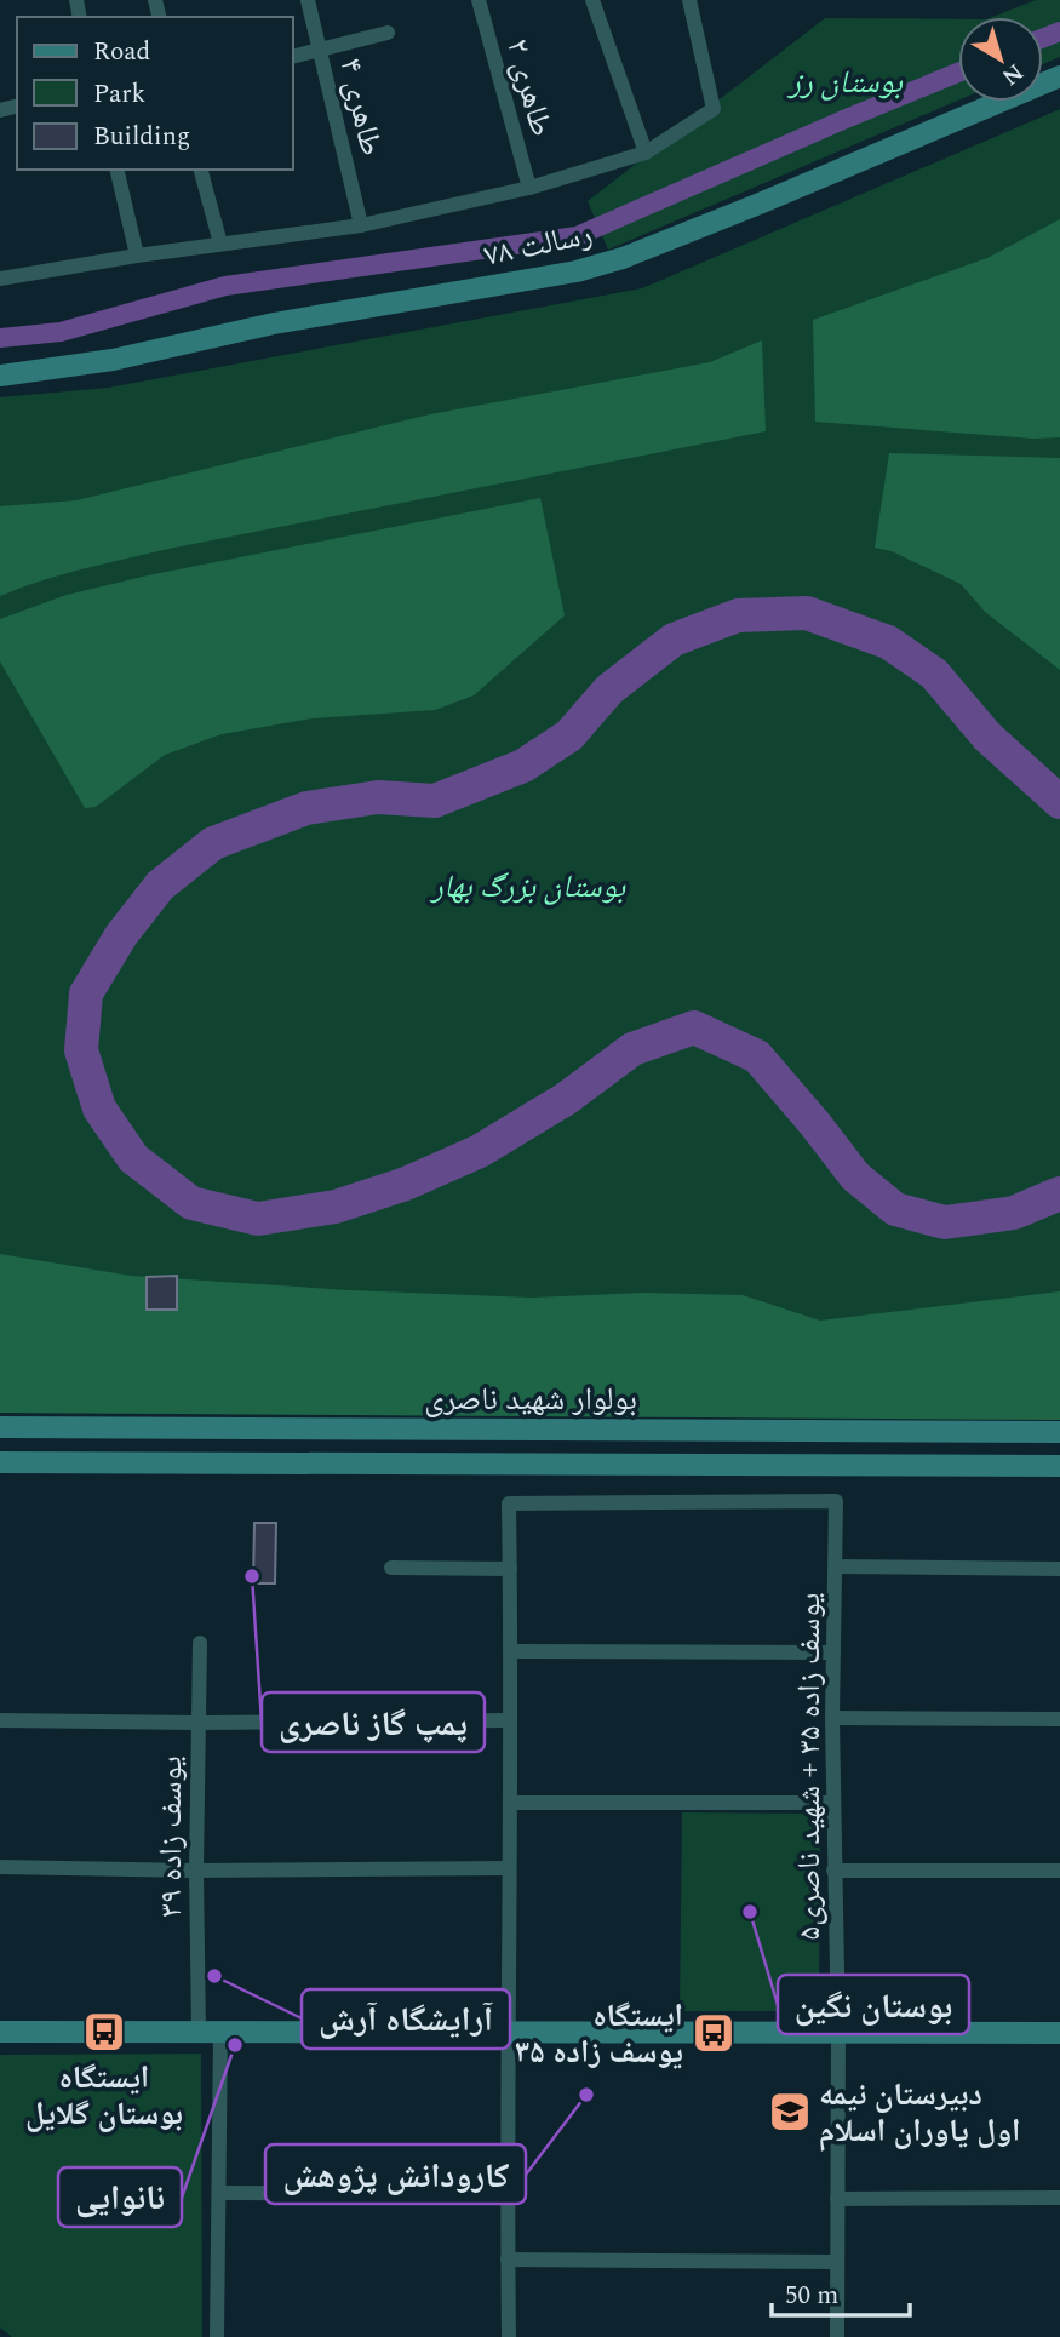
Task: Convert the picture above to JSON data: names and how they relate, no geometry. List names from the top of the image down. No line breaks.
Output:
{"streets":{"street":["طاهری ۲","طاهری ۴","رسالت ۷۸","بولوار شهید ناصری","یوسف زاده ۳۵ + شهید ناصری۵","یوسف زاده ۳۹"]},"parks":["بوستان رز","بوستان بزرگ بهار"],"places":{"other":["پمپ گاز ناصری","بوستان نگین","آرایشگاه آرش","نانوایی","کارودانش پژوهش"],"bus stop":["ایستگاه بوستان گلایل","ایستگاه یوسف زاده ۳۵"],"school or university":["دبیرستان نیمه اول یاوران اسلام"]},"legend":["Road","Park","Building"],"scale_bar":"50 m","north":"bottom right"}
